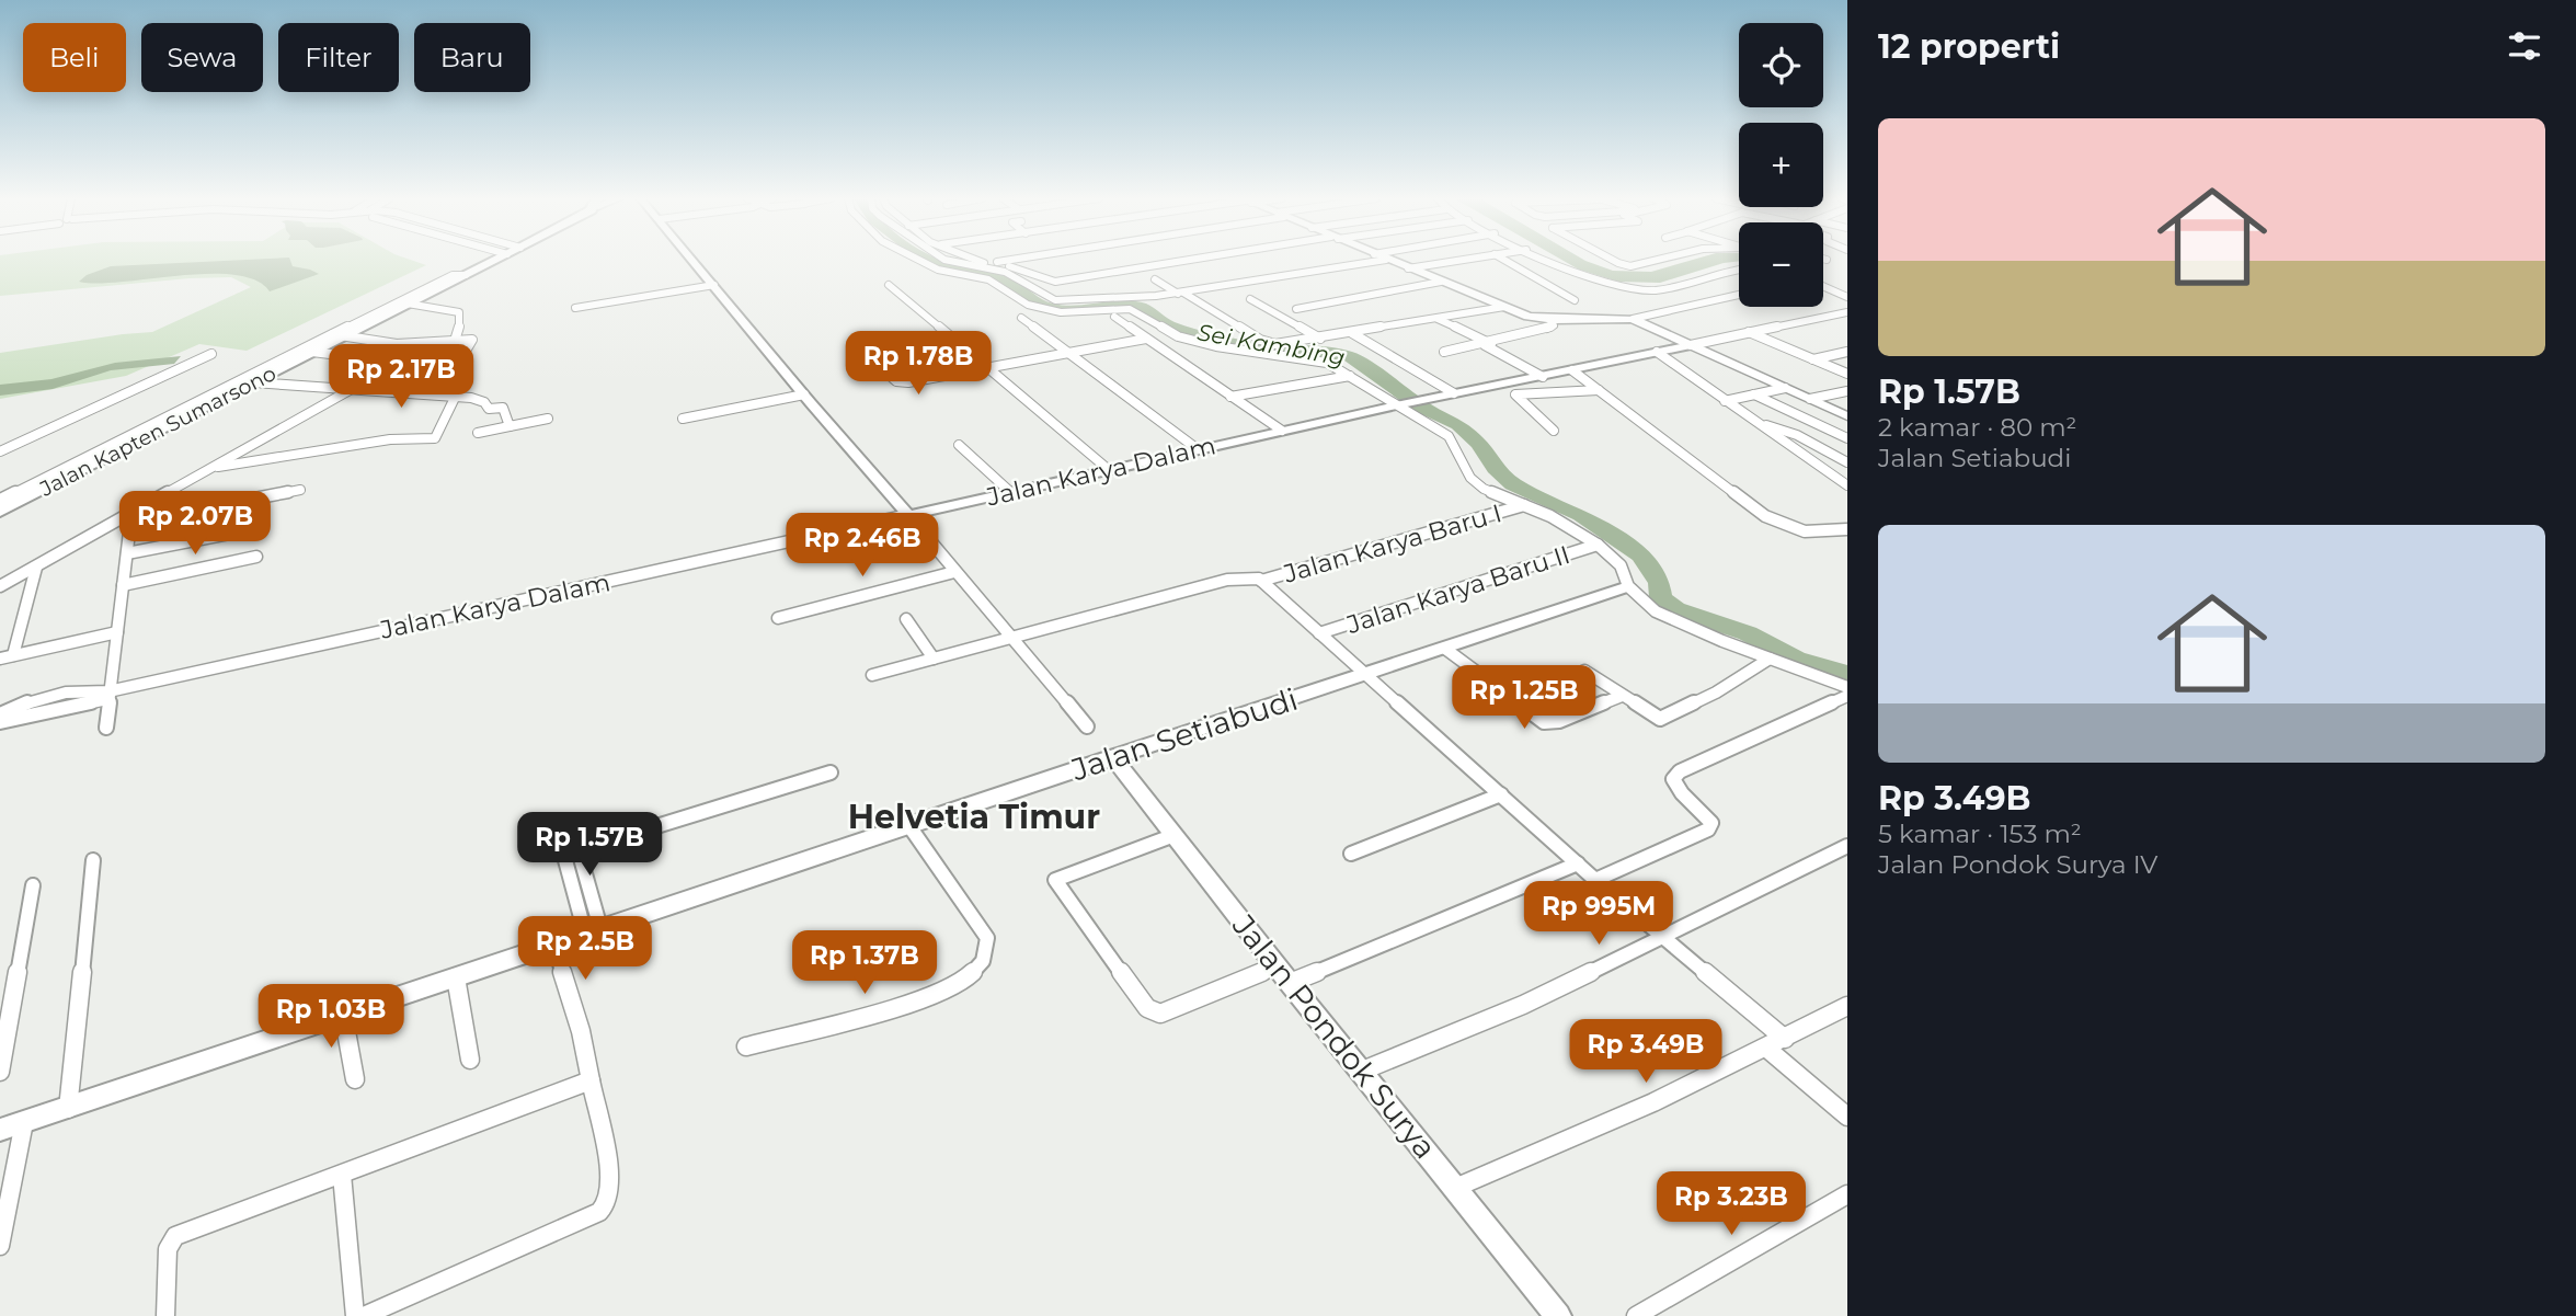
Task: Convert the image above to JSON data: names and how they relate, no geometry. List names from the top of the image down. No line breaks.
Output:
{"streets":{"highway":["Jalan Kapten Sumarsono"],"street":["Jalan Karya Dalam","Jalan Karya Baru I","Jalan Karya Baru II","Jalan Setiabudi","Jalan Pondok Surya"]},"crossings":[["Jalan Setiabudi","Jalan Pondok Surya"]],"districts":["Helvetia Timur"],"water":["Sei Kambing"],"page":{"heading":"12 properti","map_buttons":["+","−"],"chip":["Beli","Sewa","Filter","Baru"],"list":[{"name":"Rp 1.57B","note":"2 kamar · 80 m² · Jalan Setiabudi"},{"name":"Rp 3.49B","note":"5 kamar · 153 m² · Jalan Pondok Surya IV"}],"price":["Rp 1.78B","Rp 2.17B","Rp 2.07B","Rp 2.46B","Rp 1.25B","Rp 1.57B","Rp 995M","Rp 2.5B","Rp 1.37B","Rp 1.03B","Rp 3.49B","Rp 3.23B"]}}
